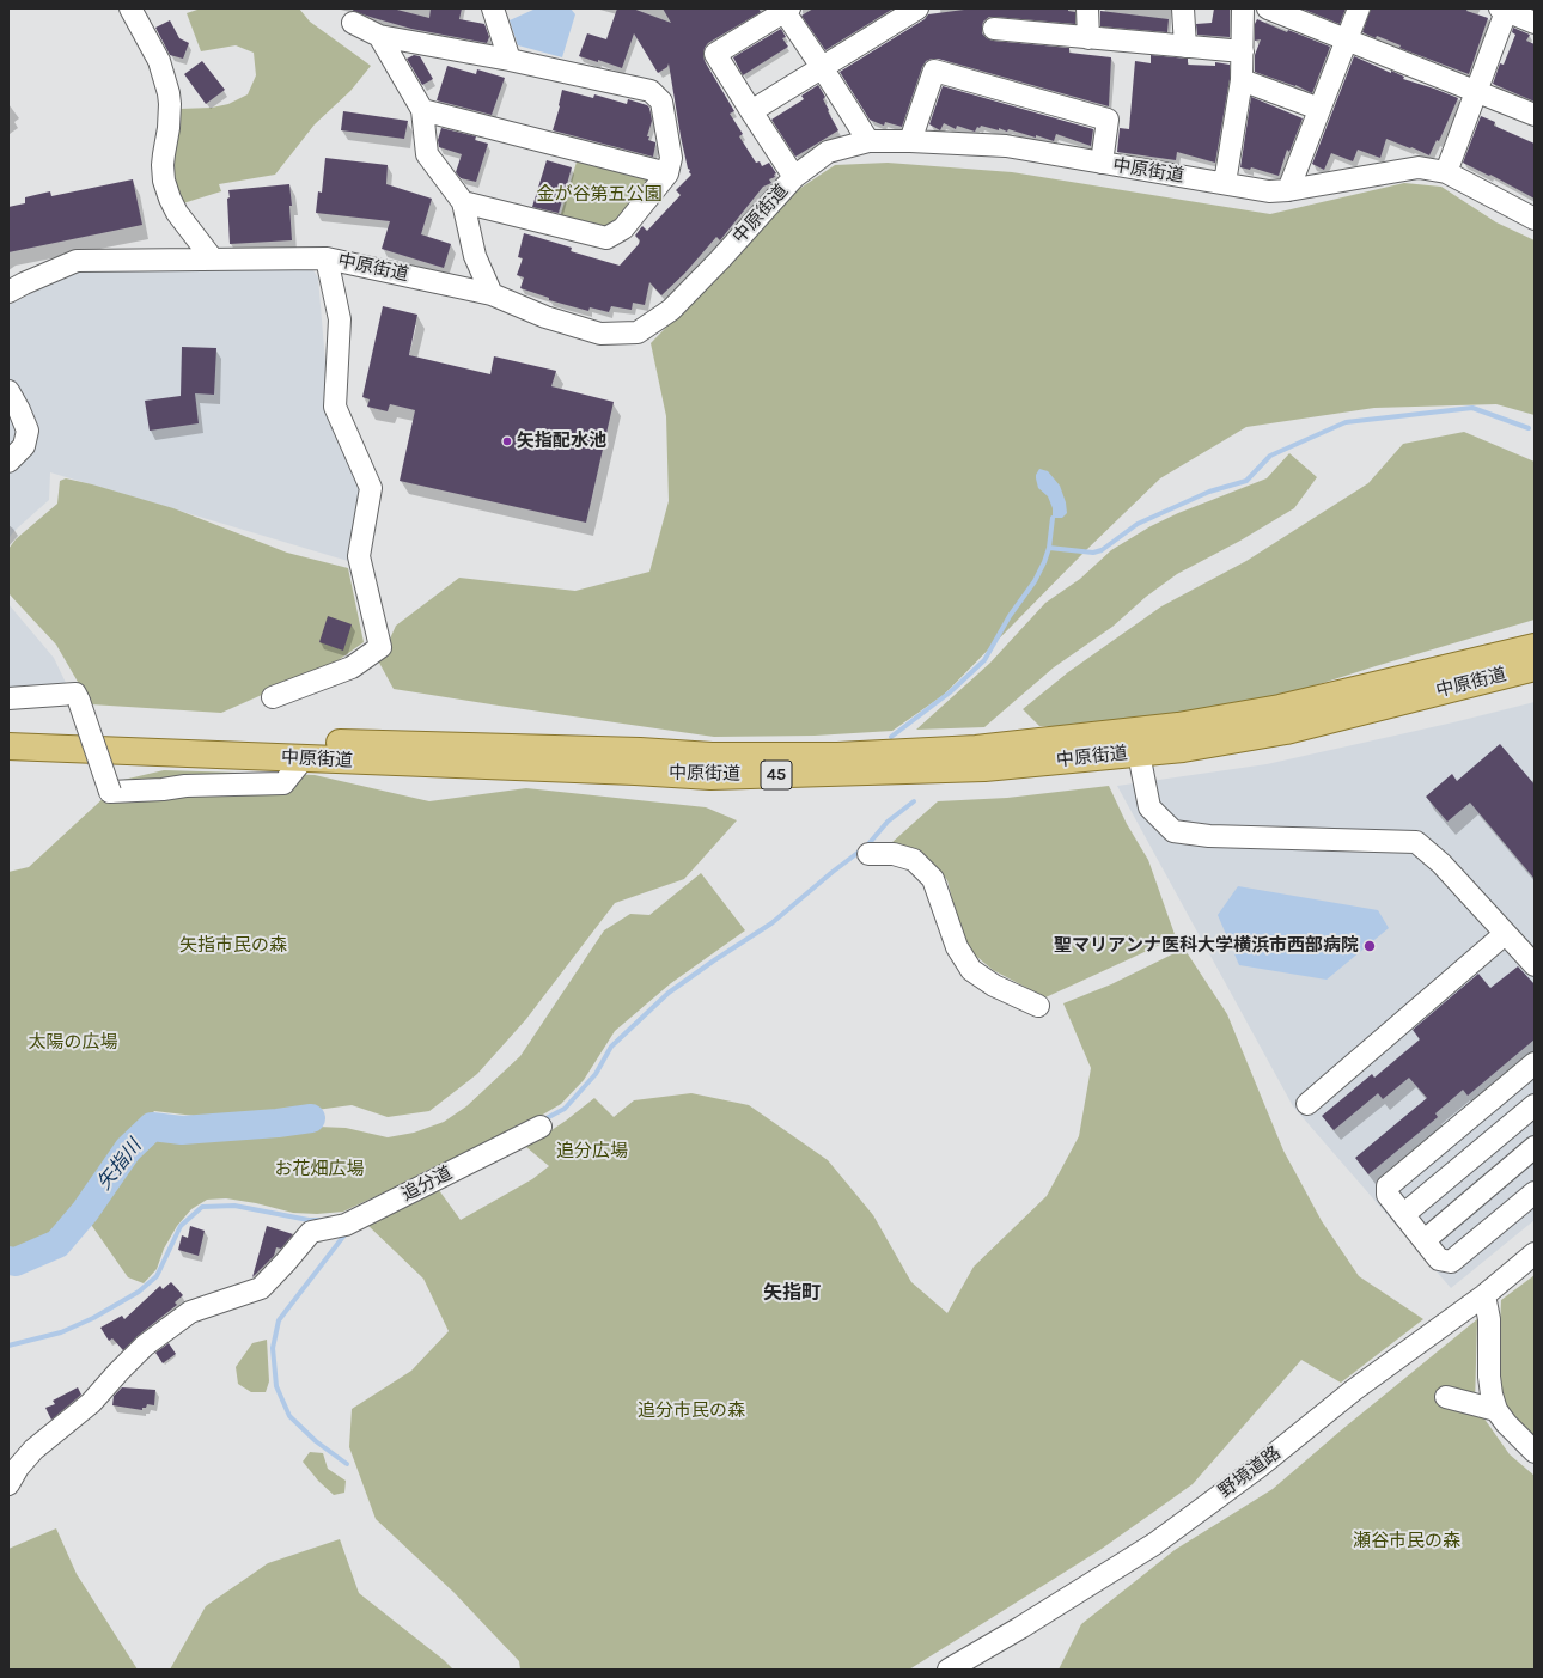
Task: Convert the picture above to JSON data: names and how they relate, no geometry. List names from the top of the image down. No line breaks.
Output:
{"streets":{"main road":["中原街道","45"],"street":["追分道","野境道路"]},"districts":["矢指町"],"water":["矢指川"],"parks":["金が谷第五公園","矢指市民の森","太陽の広場","追分広場","お花畑広場","追分市民の森","瀬谷市民の森"],"places":["矢指配水池","聖マリアンナ医科大学横浜市西部病院"]}
